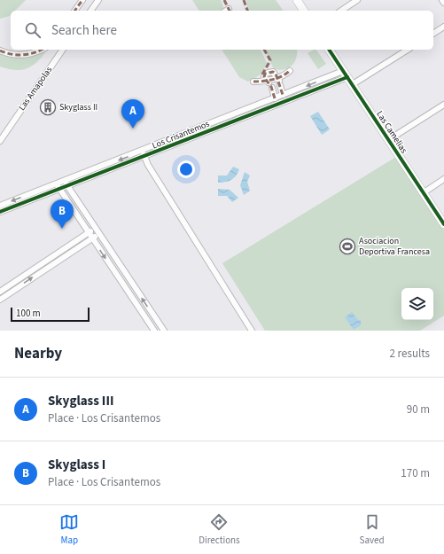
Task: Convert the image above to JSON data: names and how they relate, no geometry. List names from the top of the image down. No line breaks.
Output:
{"streets":{"street":["Las Amapolas","Las Camelias","Los Crisantemos"]},"crossings":[["Las Camelias","Los Crisantemos"]],"places":{"building":["Skyglass II"],"sports":["Asociacion Deportiva Francesa"]},"scale_bar":"100 m","page":{"search":"Search here","pins":["A","B"],"scale":"100 m","heading":["Nearby","2 results"],"list":[{"mark":"A","name":"Skyglass III","note":"Place · Los Crisantemos","value":"90 m"},{"mark":"B","name":"Skyglass I","note":"Place · Los Crisantemos","value":"170 m"}],"nav":["Map","Directions","Saved"]}}
